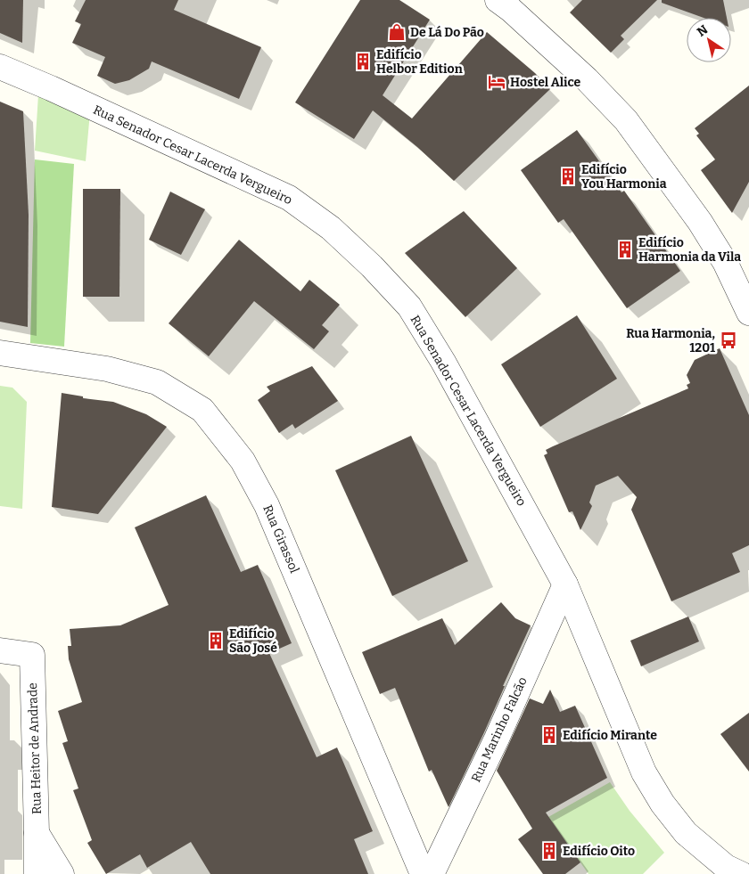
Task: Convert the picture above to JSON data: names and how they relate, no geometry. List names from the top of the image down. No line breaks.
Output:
{"streets":{"street":["Rua Senador Cesar Lacerda Vergueiro","Rua Girassol","Rua Marinho Falcão","Rua Heitor de Andrade"]},"crossings":[["Rua Senador Cesar Lacerda Vergueiro","Rua Marinho Falcão"]],"places":{"shop":["De Lá Do Pão"],"building":["Edifício Helbor Edition","Edifício You Harmonia","Edifício Harmonia da Vila","Edifício São José","Edifício Mirante","Edifício Oito"],"hotel":["Hostel Alice"],"bus stop":["Rua Harmonia, 1201"]},"north":"top left"}
